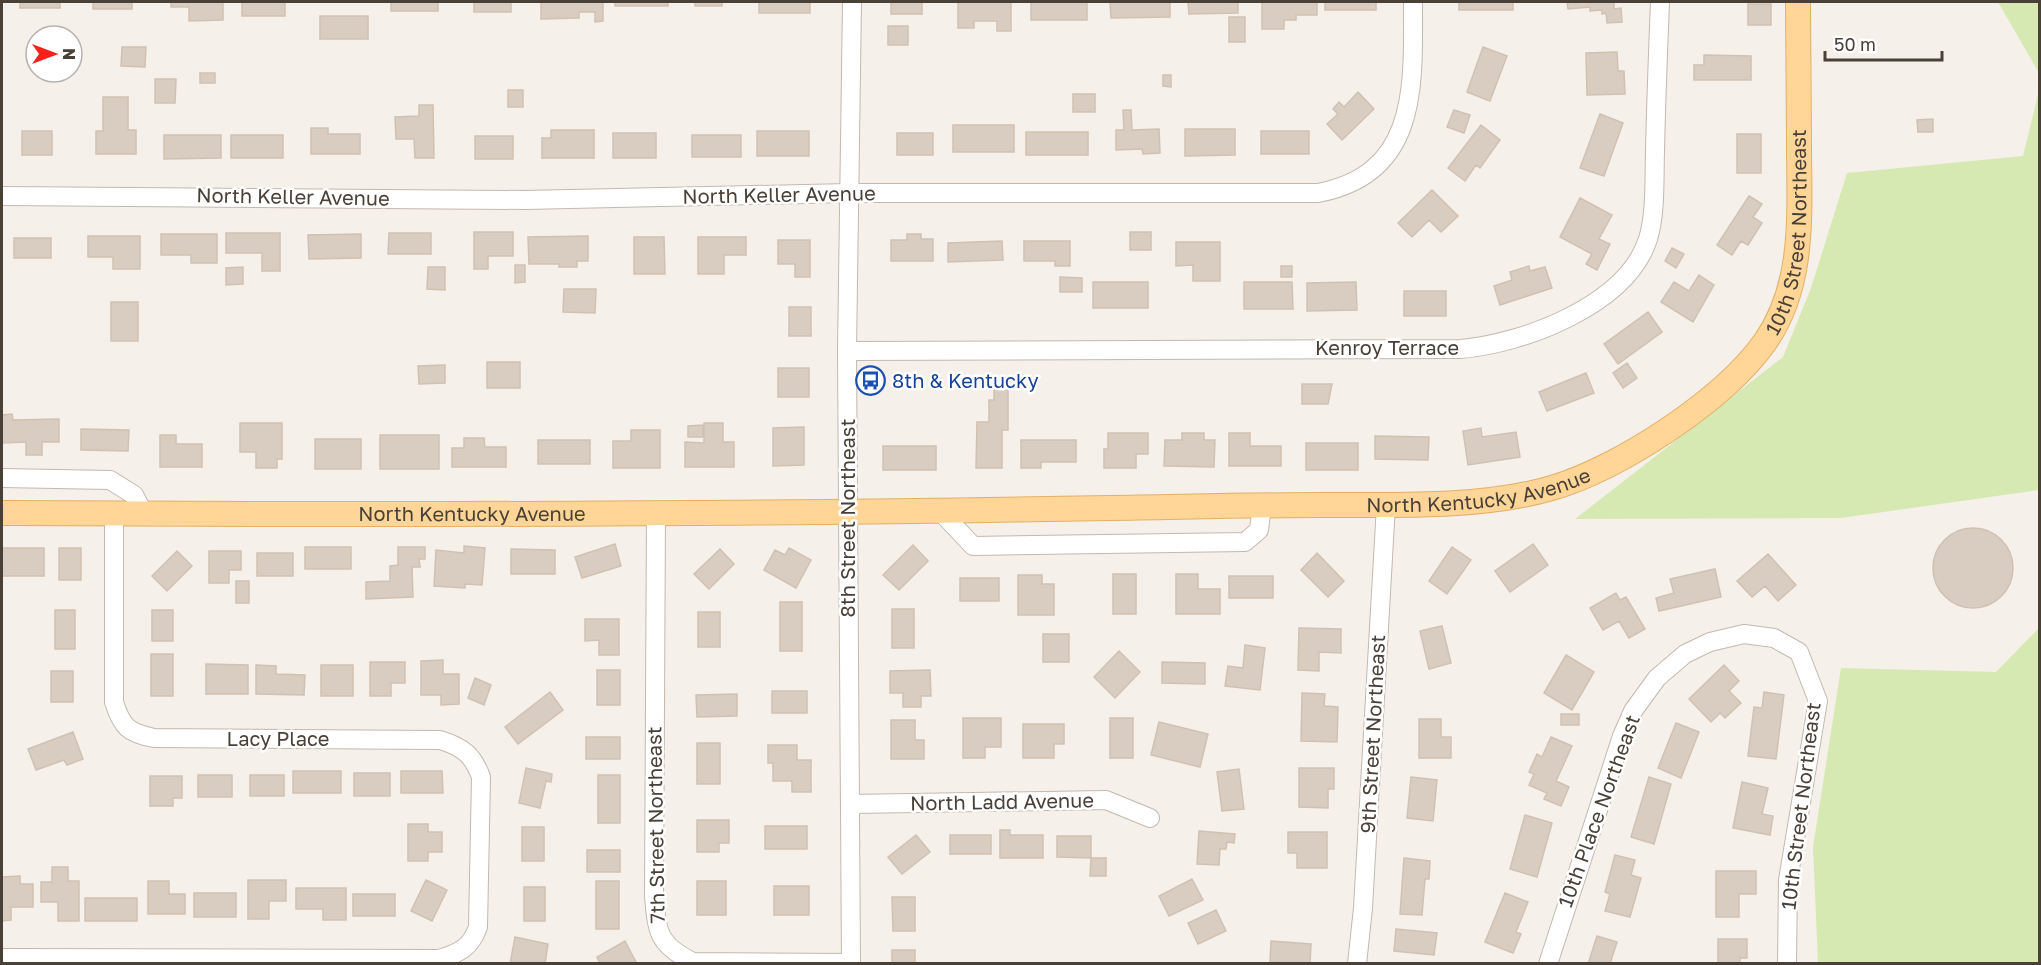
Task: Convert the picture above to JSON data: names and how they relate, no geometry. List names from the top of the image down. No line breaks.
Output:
{"streets":{"main road":["10th Street Northeast","North Kentucky Avenue"],"street":["North Keller Avenue","Kenroy Terrace","8th Street Northeast","9th Street Northeast","Lacy Place","North Ladd Avenue","10th Place Northeast","7th Street Northeast"]},"crossings":[["North Keller Avenue","8th Street Northeast"],["10th Street Northeast","North Kentucky Avenue"],["10th Street Northeast","10th Place Northeast"],["Kenroy Terrace","8th Street Northeast"],["North Kentucky Avenue","8th Street Northeast"],["North Kentucky Avenue","9th Street Northeast"],["North Kentucky Avenue","Lacy Place"],["North Kentucky Avenue","7th Street Northeast"],["8th Street Northeast","North Ladd Avenue"],["8th Street Northeast","7th Street Northeast"]],"places":{"bus stop":["8th & Kentucky"]},"scale_bar":"50 m","north":"right"}
